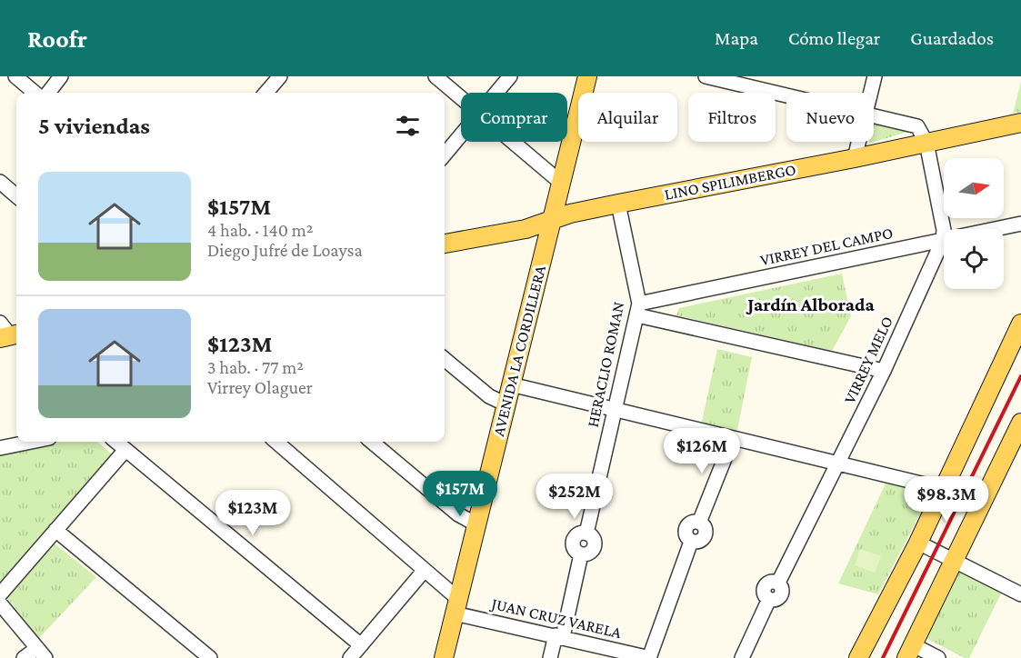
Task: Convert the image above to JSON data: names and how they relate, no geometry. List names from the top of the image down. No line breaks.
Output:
{"streets":{"main road":["LINO SPILIMBERGO","AVENIDA LA CORDILLERA"],"street":["VIRREY DEL CAMPO","VIRREY MELO","HERACLIO ROMAN","JUAN CRUZ VARELA"]},"crossings":[["LINO SPILIMBERGO","AVENIDA LA CORDILLERA"],["LINO SPILIMBERGO","VIRREY MELO"],["LINO SPILIMBERGO","HERACLIO ROMAN"],["VIRREY DEL CAMPO","VIRREY MELO"],["VIRREY DEL CAMPO","HERACLIO ROMAN"],["AVENIDA LA CORDILLERA","JUAN CRUZ VARELA"],["HERACLIO ROMAN","JUAN CRUZ VARELA"]],"districts":["Jardín Alborada"],"north":"right","page":{"header":"Roofr","nav":["Mapa","Cómo llegar","Guardados"],"chip":["Comprar","Alquilar","Filtros","Nuevo"],"heading":"5 viviendas","list":[{"name":"$157M","note":"4 hab. · 140 m² · Diego Jufré de Loaysa"},{"name":"$123M","note":"3 hab. · 77 m² · Virrey Olaguer"}],"price":["$126M","$157M","$252M","$98.3M","$123M"]}}
